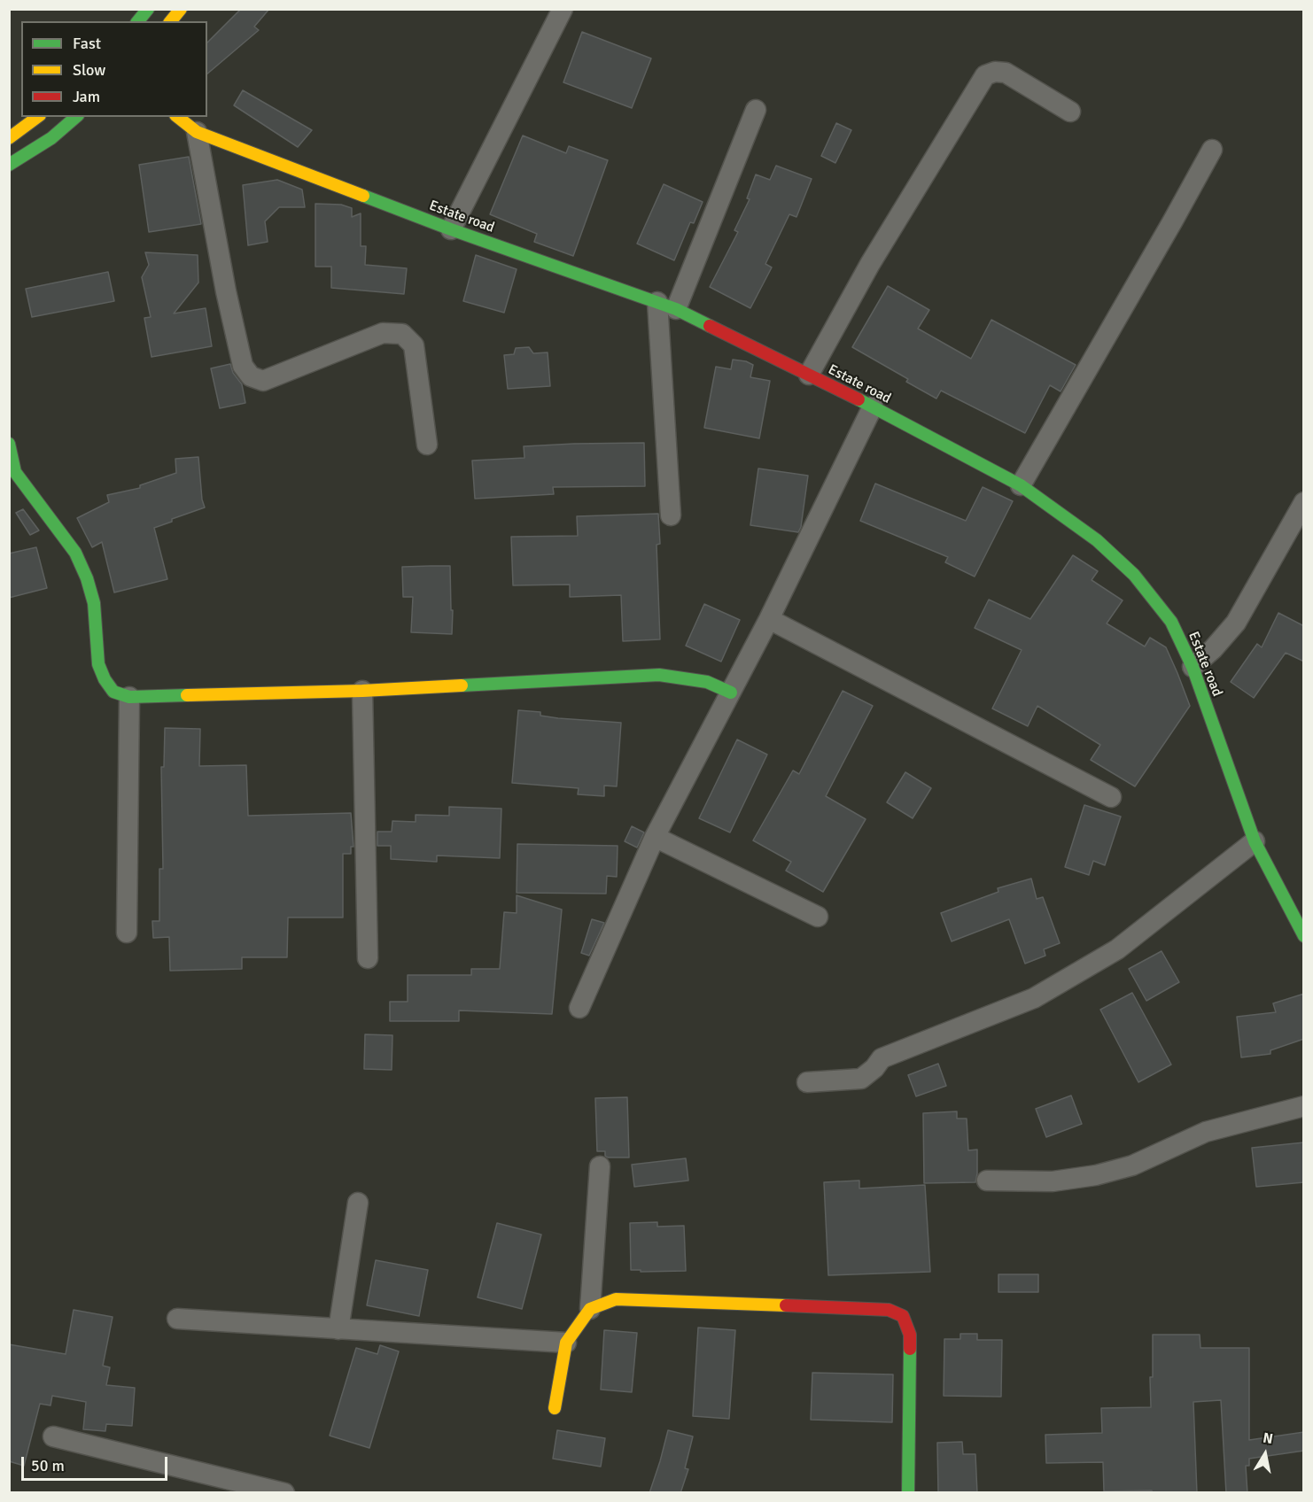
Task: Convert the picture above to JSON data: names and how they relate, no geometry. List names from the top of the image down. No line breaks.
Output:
{"streets":{"street":["Estate road"]},"legend":["Fast","Slow","Jam"],"scale_bar":"50 m","north":"top"}
